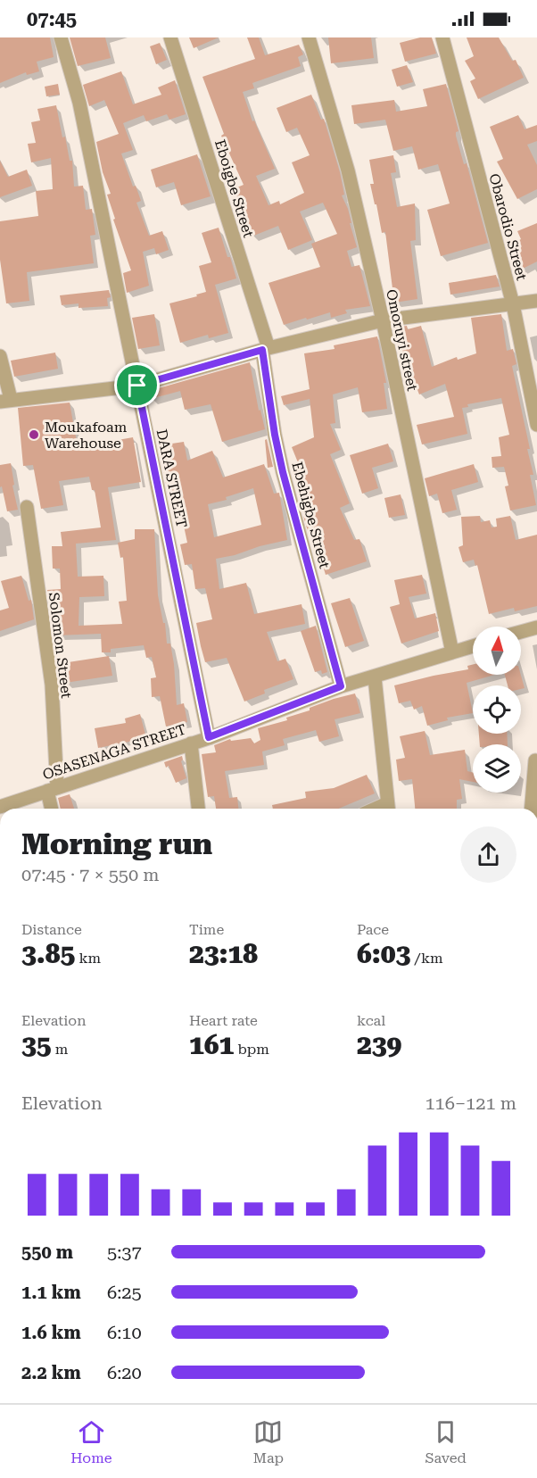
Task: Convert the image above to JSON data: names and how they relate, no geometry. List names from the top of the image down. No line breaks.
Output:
{"streets":{"street":["Eboigbe Street","Obarodio Street","Omoruyi street","DARA STREET","Ebehigbe Street","Solomon Street","OSASENAGA STREET"]},"crossings":[["Eboigbe Street","Ebehigbe Street"],["Omoruyi street","OSASENAGA STREET"],["DARA STREET","OSASENAGA STREET"],["Ebehigbe Street","OSASENAGA STREET"],["Solomon Street","OSASENAGA STREET"]],"places":["Moukafoam Warehouse"],"north":"top","page":{"status":"07:45","heading":["Morning run","07:45 · 7 × 550 m"],"stats":[["Distance","3.85 km"],["Time","23:18"],["Pace","6:03 /km"],["Elevation","35 m"],["Heart rate","161 bpm"],["kcal","239"]],"chart":["Elevation","116–121 m"],"list":[{"name":"550 m","note":"5:37"},{"name":"1.1 km","note":"6:25"},{"name":"1.6 km","note":"6:10"},{"name":"2.2 km","note":"6:20"}],"tabs":["Home","Map","Saved"]}}
